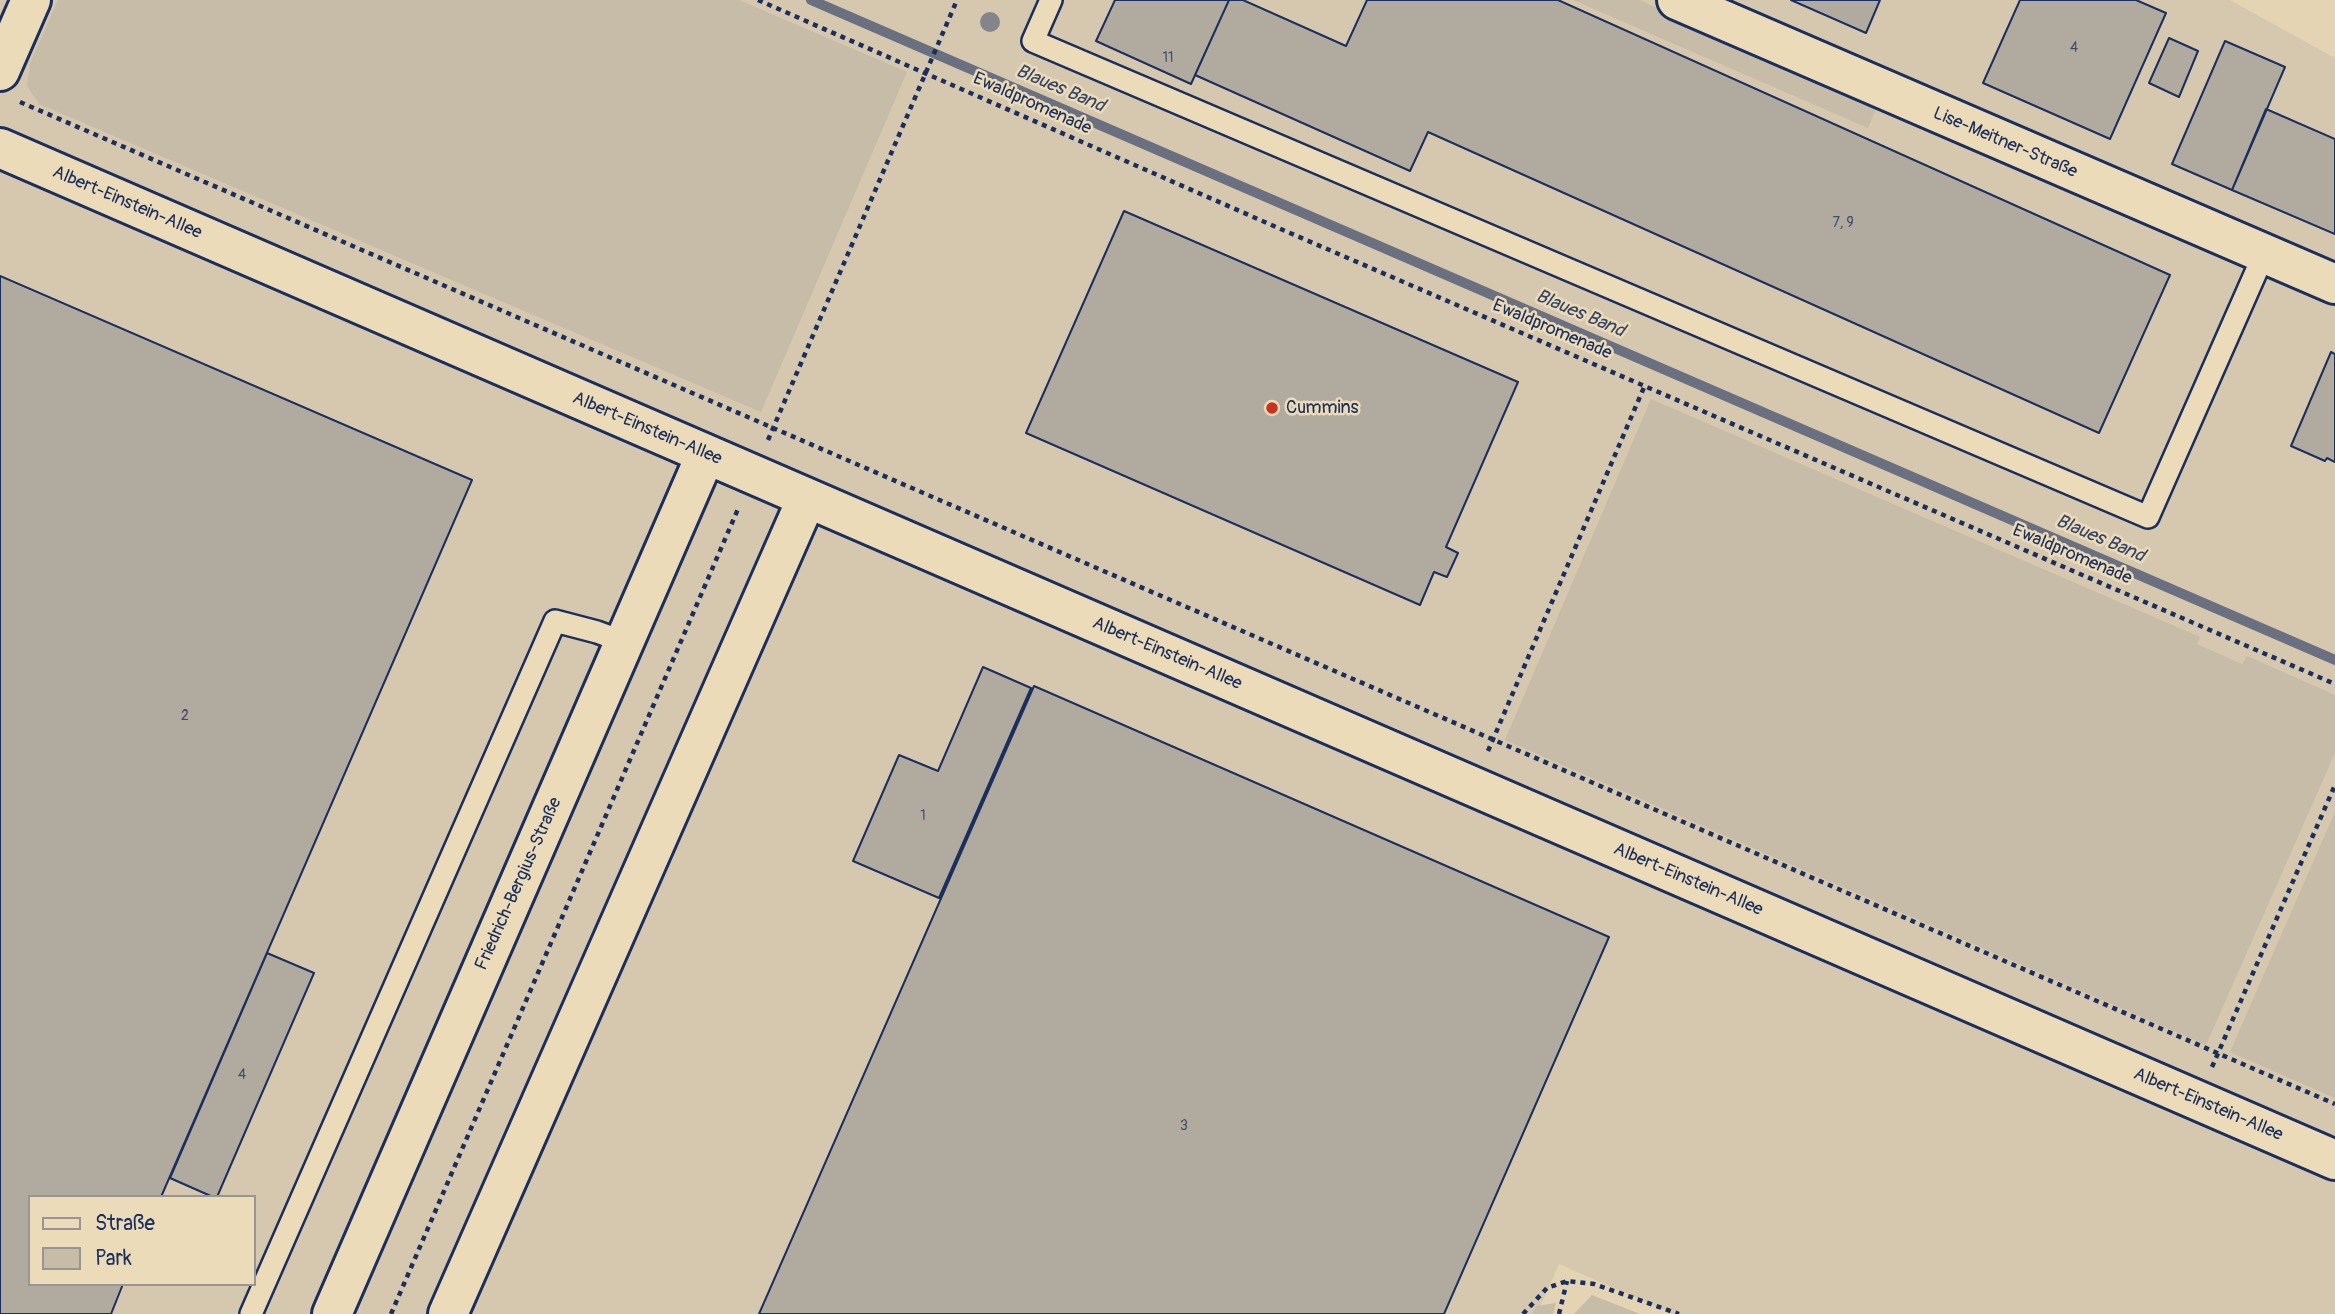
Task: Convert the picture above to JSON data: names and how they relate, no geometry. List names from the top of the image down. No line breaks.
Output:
{"streets":{"street":["Lise-Meitner-Straße","Albert-Einstein-Allee","Friedrich-Bergius-Straße"],"path":["Ewaldpromenade"]},"crossings":[["Albert-Einstein-Allee","Friedrich-Bergius-Straße"]],"water":["Blaues Band"],"places":["Cummins"],"house_numbers":["4","11","7, 9","2","1","4","3"],"legend":["Straße","Park"]}
